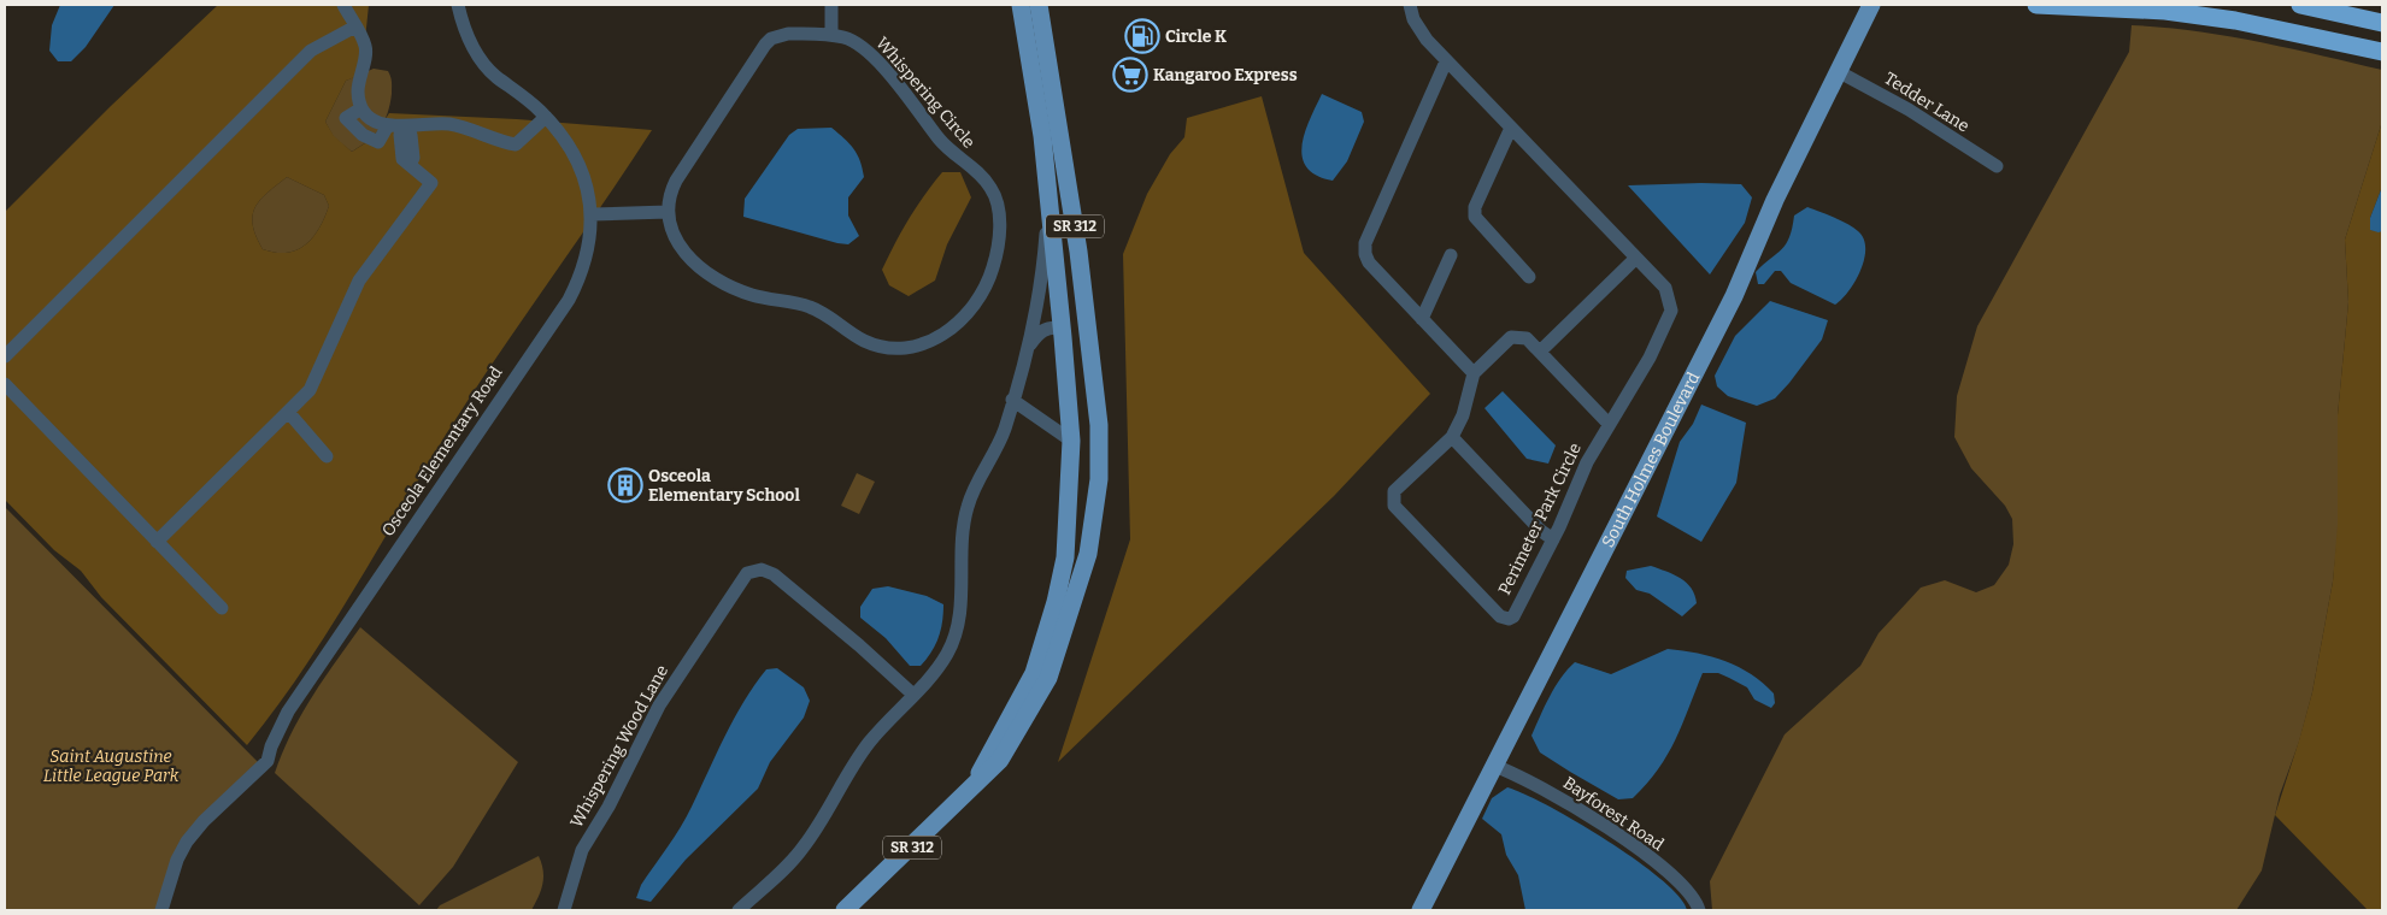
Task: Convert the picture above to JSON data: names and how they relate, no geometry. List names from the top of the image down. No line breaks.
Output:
{"streets":{"main road":["SR 312","South Holmes Boulevard"],"street":["Whispering Circle","Tedder Lane","Osceola Elementary Road","Perimeter Park Circle","Whispering Wood Lane","Bayforest Road"]},"crossings":[["Tedder Lane","South Holmes Boulevard"],["South Holmes Boulevard","Bayforest Road"]],"parks":["Saint Augustine Little League Park"],"places":{"fuel station":["Circle K"],"supermarket":["Kangaroo Express"],"building":["Osceola Elementary School"]}}
